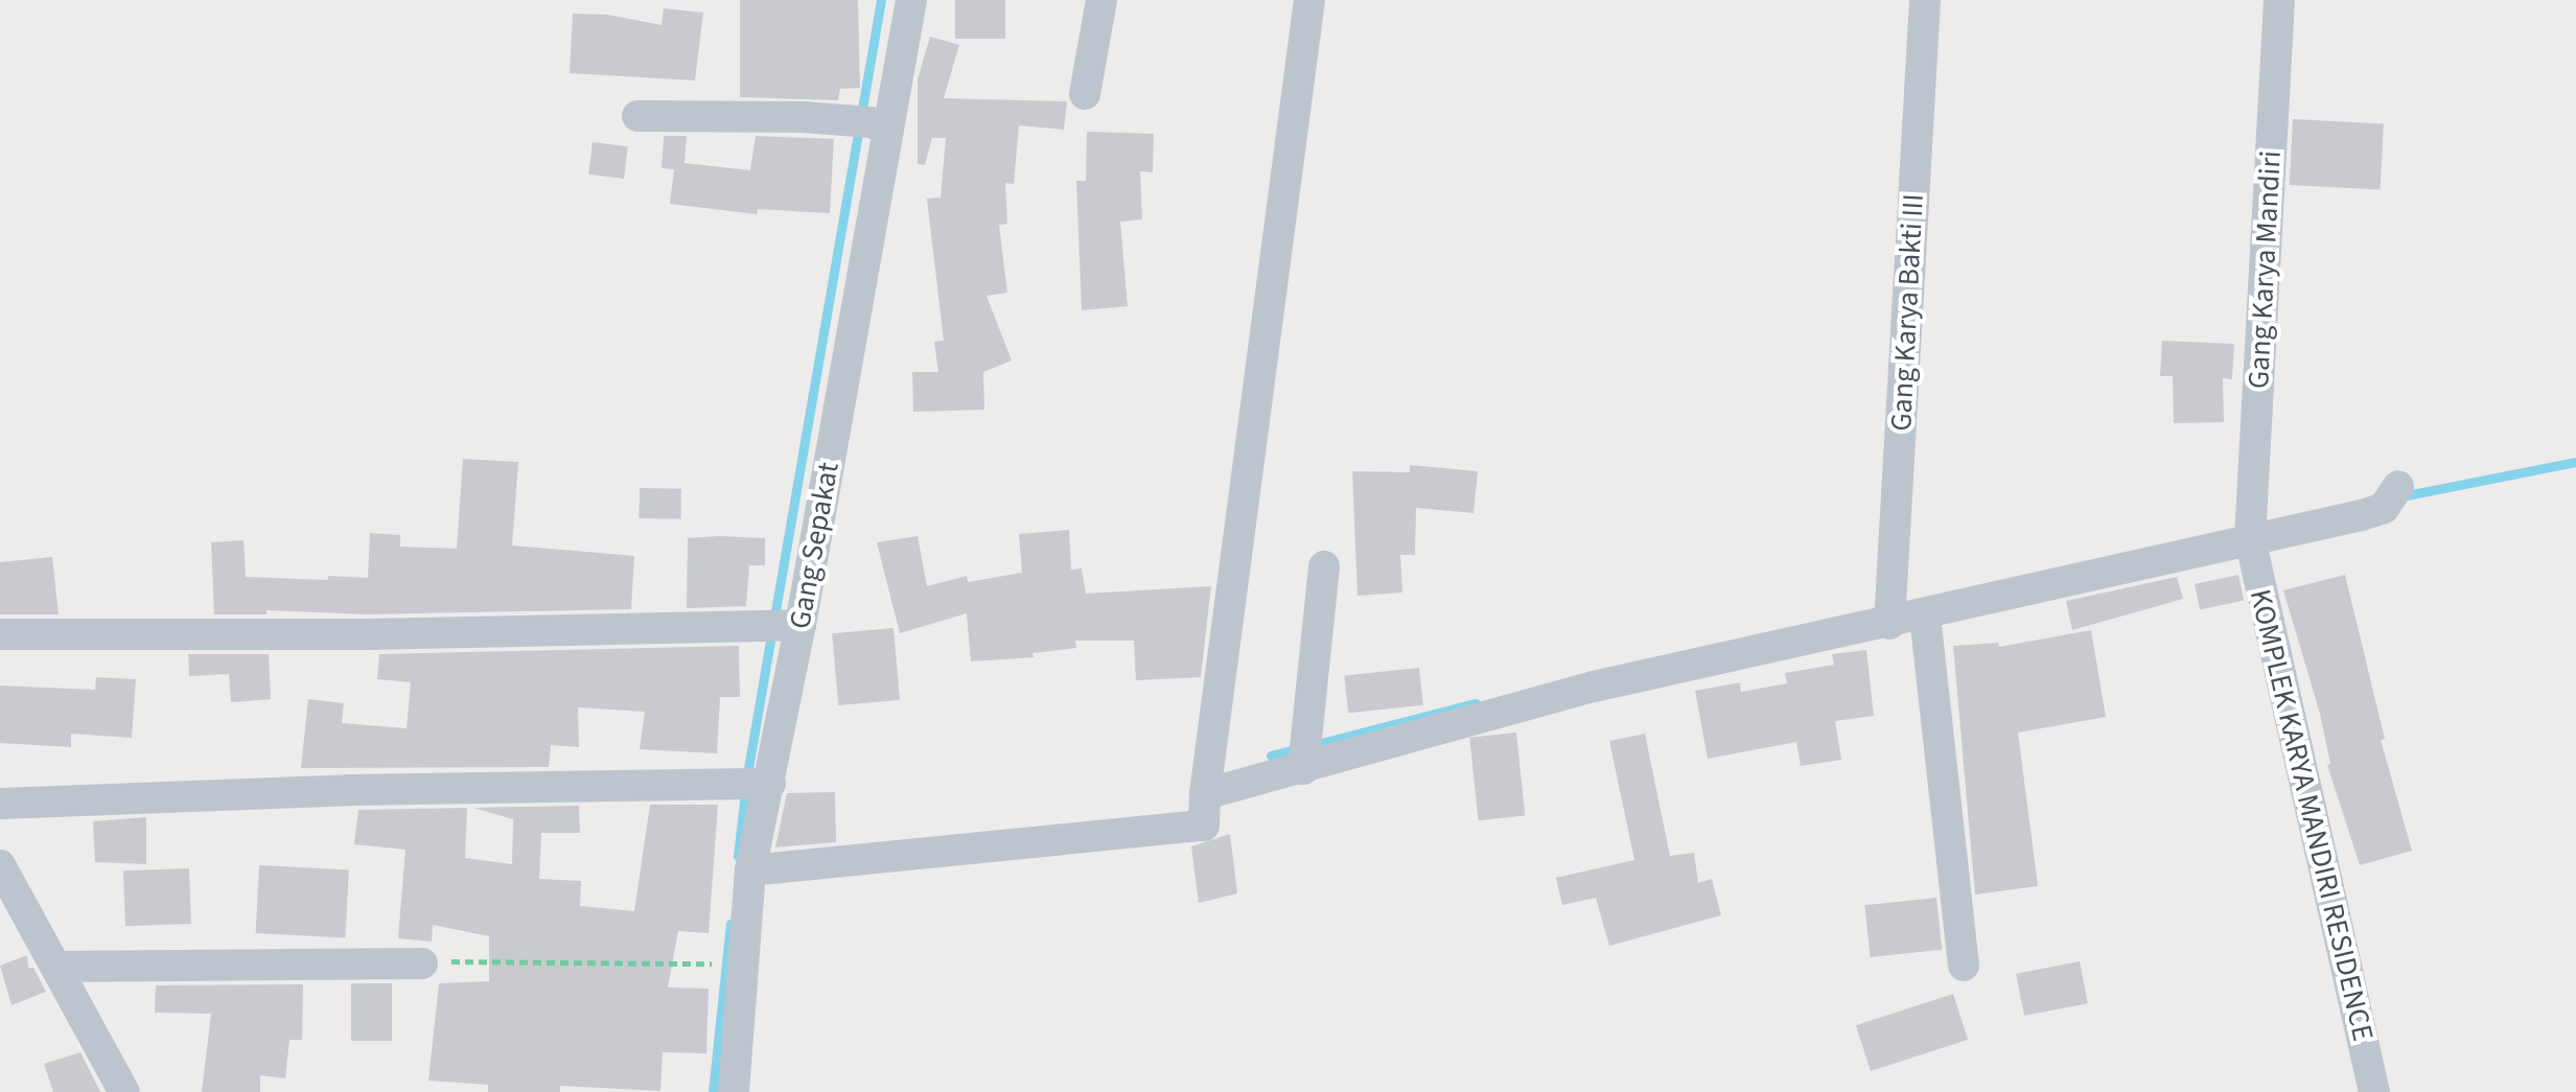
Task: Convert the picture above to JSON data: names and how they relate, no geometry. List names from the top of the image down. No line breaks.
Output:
{"streets":{"street":["Gang Karya Mandiri","Gang Karya Bakti III","Gang Sepakat","KOMPLEK KARYA MANDIRI RESIDENCE"]},"crossings":[["Gang Karya Mandiri","KOMPLEK KARYA MANDIRI RESIDENCE"]]}
